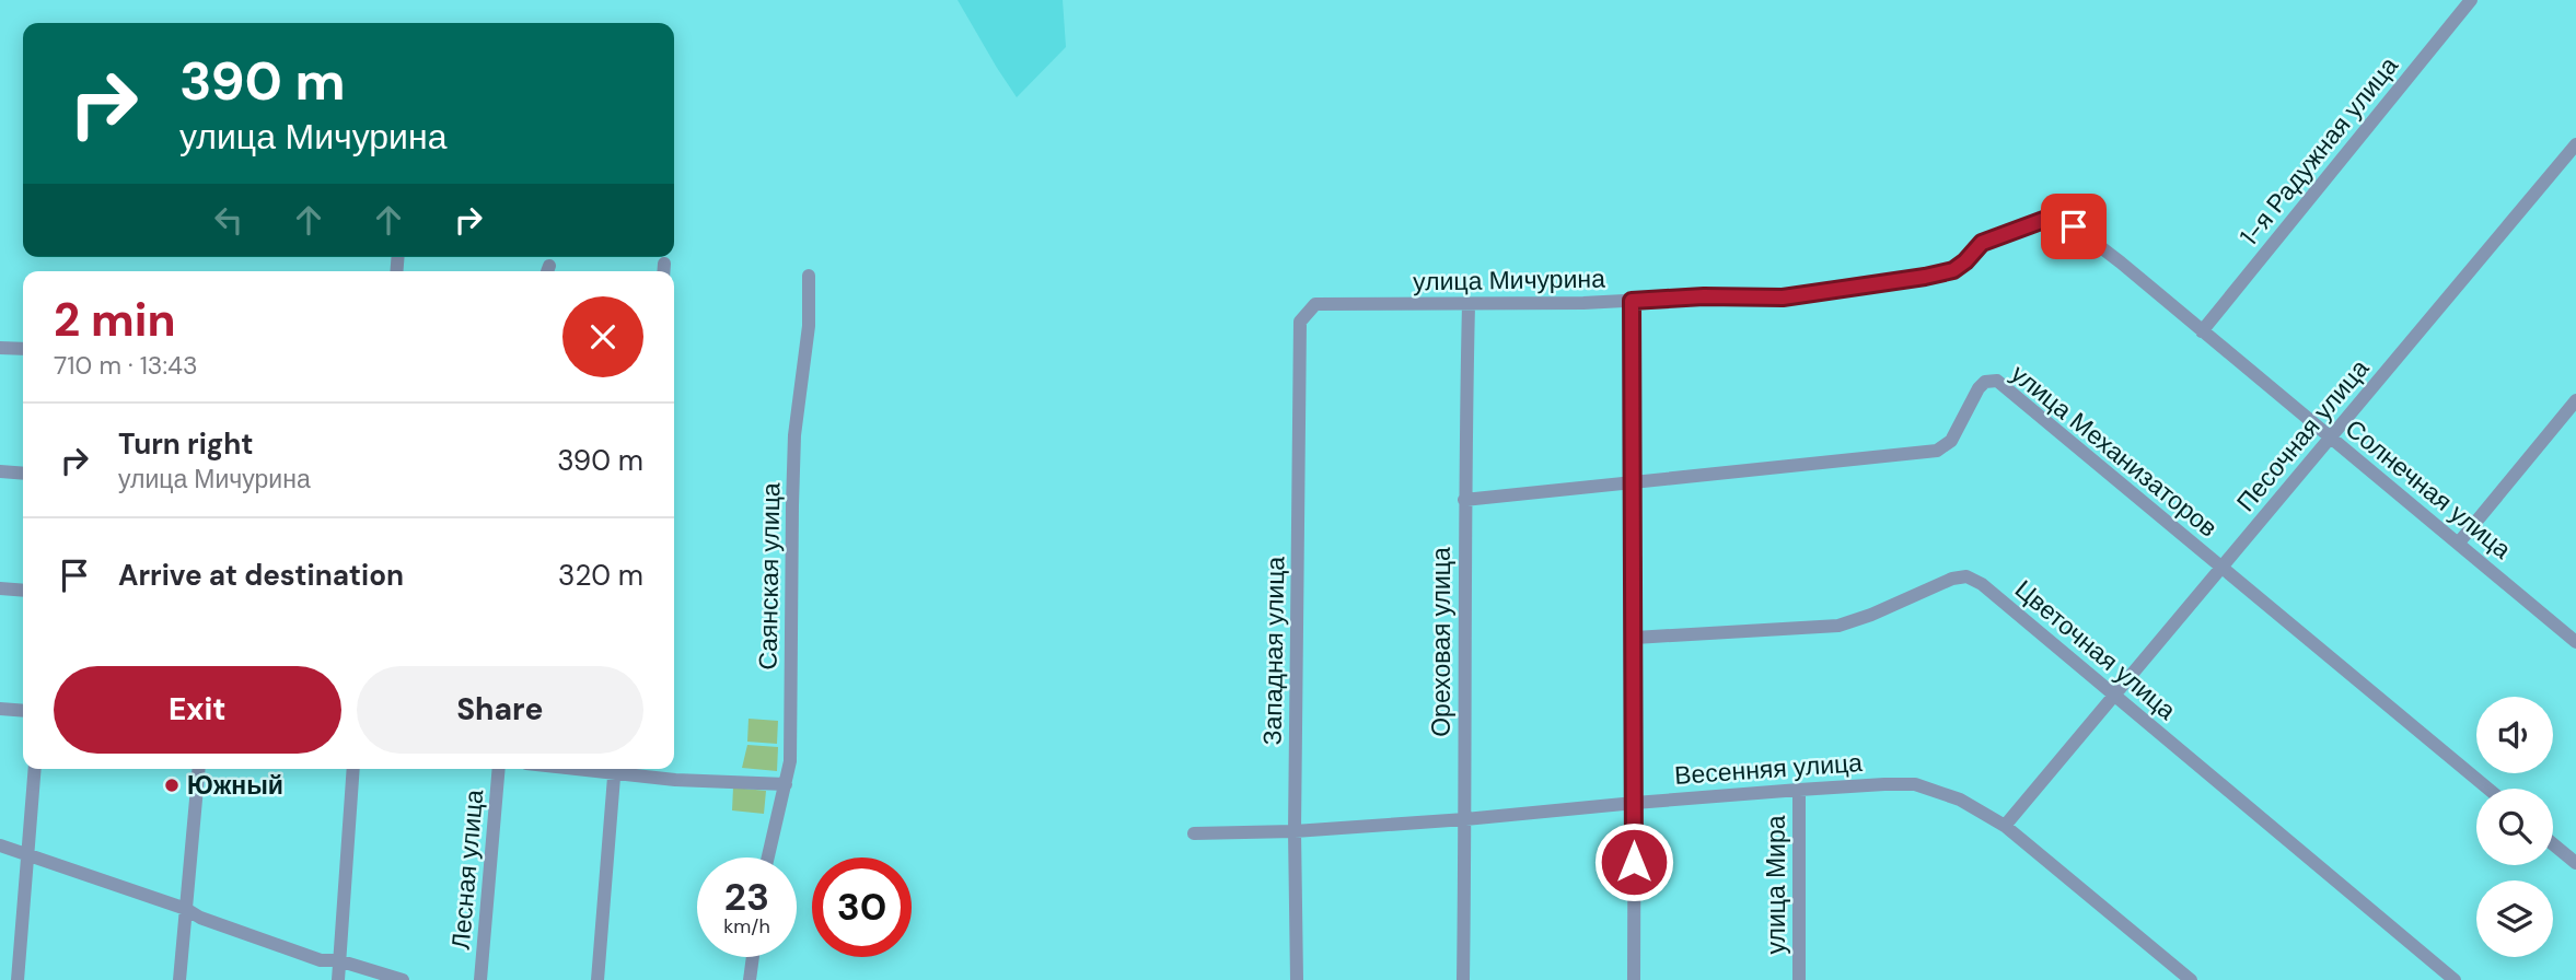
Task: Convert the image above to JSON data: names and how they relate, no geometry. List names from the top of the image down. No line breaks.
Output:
{"streets":{"street":["1-я Радужная улица","улица Мичурина","Песочная улица","улица Механизаторов","Солнечная улица","Саянская улица","Ореховая улица","Цветочная улица","Западная улица","Весенняя улица","Лесная улица","улица Мира"]},"crossings":[["1-я Радужная улица","Солнечная улица"],["улица Мичурина","Солнечная улица"],["улица Мичурина","Ореховая улица"],["улица Мичурина","Западная улица"],["Песочная улица","улица Механизаторов"],["Песочная улица","Солнечная улица"],["Песочная улица","Цветочная улица"],["Песочная улица","Весенняя улица"],["улица Механизаторов","Ореховая улица"],["Ореховая улица","Весенняя улица"],["Западная улица","Весенняя улица"],["Весенняя улица","улица Мира"]],"places":["Южный"],"page":{"turn":["390 m","улица Мичурина"],"heading":["2 min","710 m · 13:43"],"list":[{"name":"Turn right","note":"улица Мичурина","value":"390 m"},{"name":"Arrive at destination","value":"320 m"}],"buttons":["Exit","Share"],"speed":"23 km/h","limit":"30"}}
